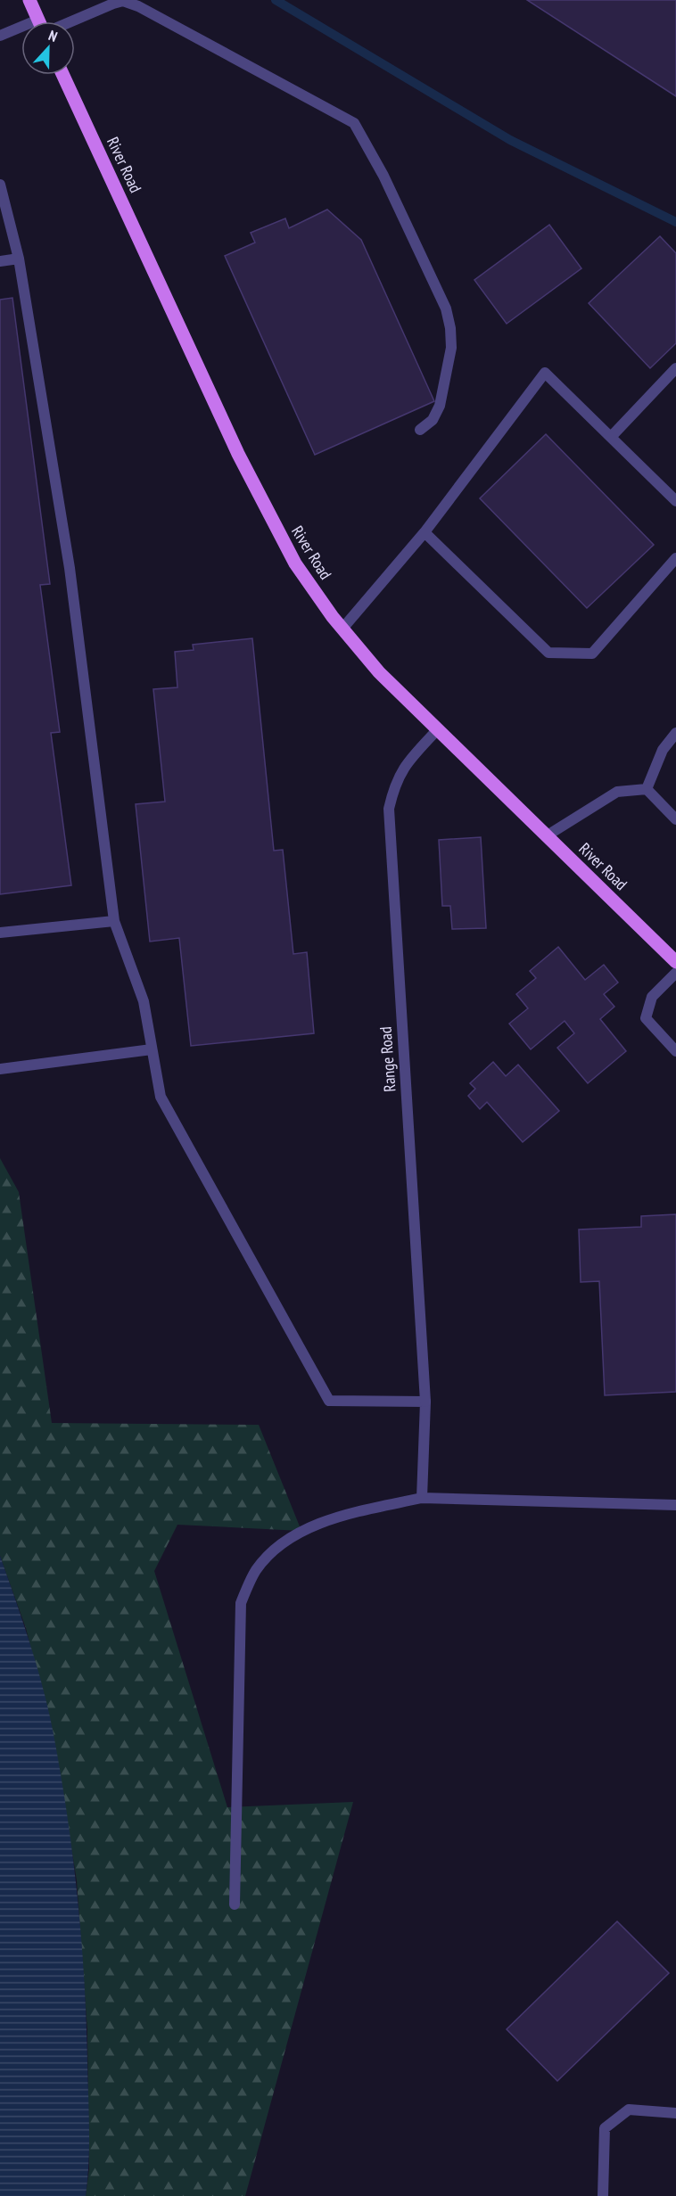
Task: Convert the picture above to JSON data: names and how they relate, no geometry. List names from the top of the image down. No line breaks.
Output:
{"streets":{"main road":["River Road"],"street":["Range Road"]},"crossings":[["River Road","Range Road"]],"north":"top"}
